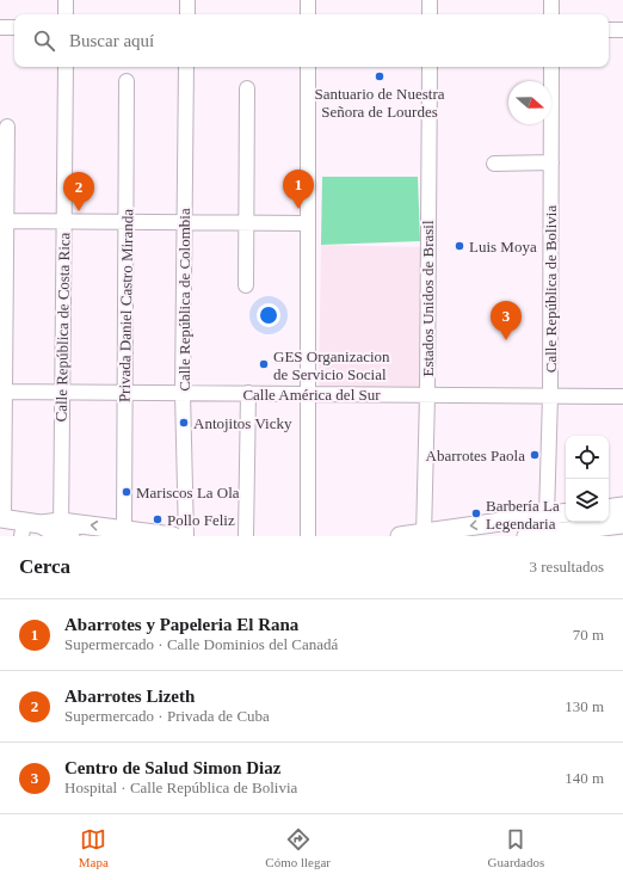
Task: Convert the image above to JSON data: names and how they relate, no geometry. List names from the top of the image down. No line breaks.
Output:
{"streets":{"street":["Calle República de Bolivia","Estados Unidos de Brasil","Calle República de Colombia","Privada Daniel Castro Miranda","Calle República de Costa Rica","Calle América del Sur"]},"crossings":[["Calle República de Bolivia","Calle América del Sur"],["Estados Unidos de Brasil","Calle América del Sur"],["Calle República de Colombia","Calle América del Sur"],["Privada Daniel Castro Miranda","Calle América del Sur"],["Calle República de Costa Rica","Calle América del Sur"]],"places":["Santuario de Nuestra Señora de Lourdes","Luis Moya","GES Organizacion de Servicio Social","Antojitos Vicky","Abarrotes Paola","Mariscos La Ola","Barbería La Legendaria","Pollo Feliz"],"north":"right","page":{"search":"Buscar aquí","pins":["1","2","3"],"heading":["Cerca","3 resultados"],"list":[{"mark":"1","name":"Abarrotes y Papeleria El Rana","note":"Supermercado · Calle Dominios del Canadá","value":"70 m"},{"mark":"2","name":"Abarrotes Lizeth","note":"Supermercado · Privada de Cuba","value":"130 m"},{"mark":"3","name":"Centro de Salud Simon Diaz","note":"Hospital · Calle República de Bolivia","value":"140 m"}],"nav":["Mapa","Cómo llegar","Guardados"]}}
